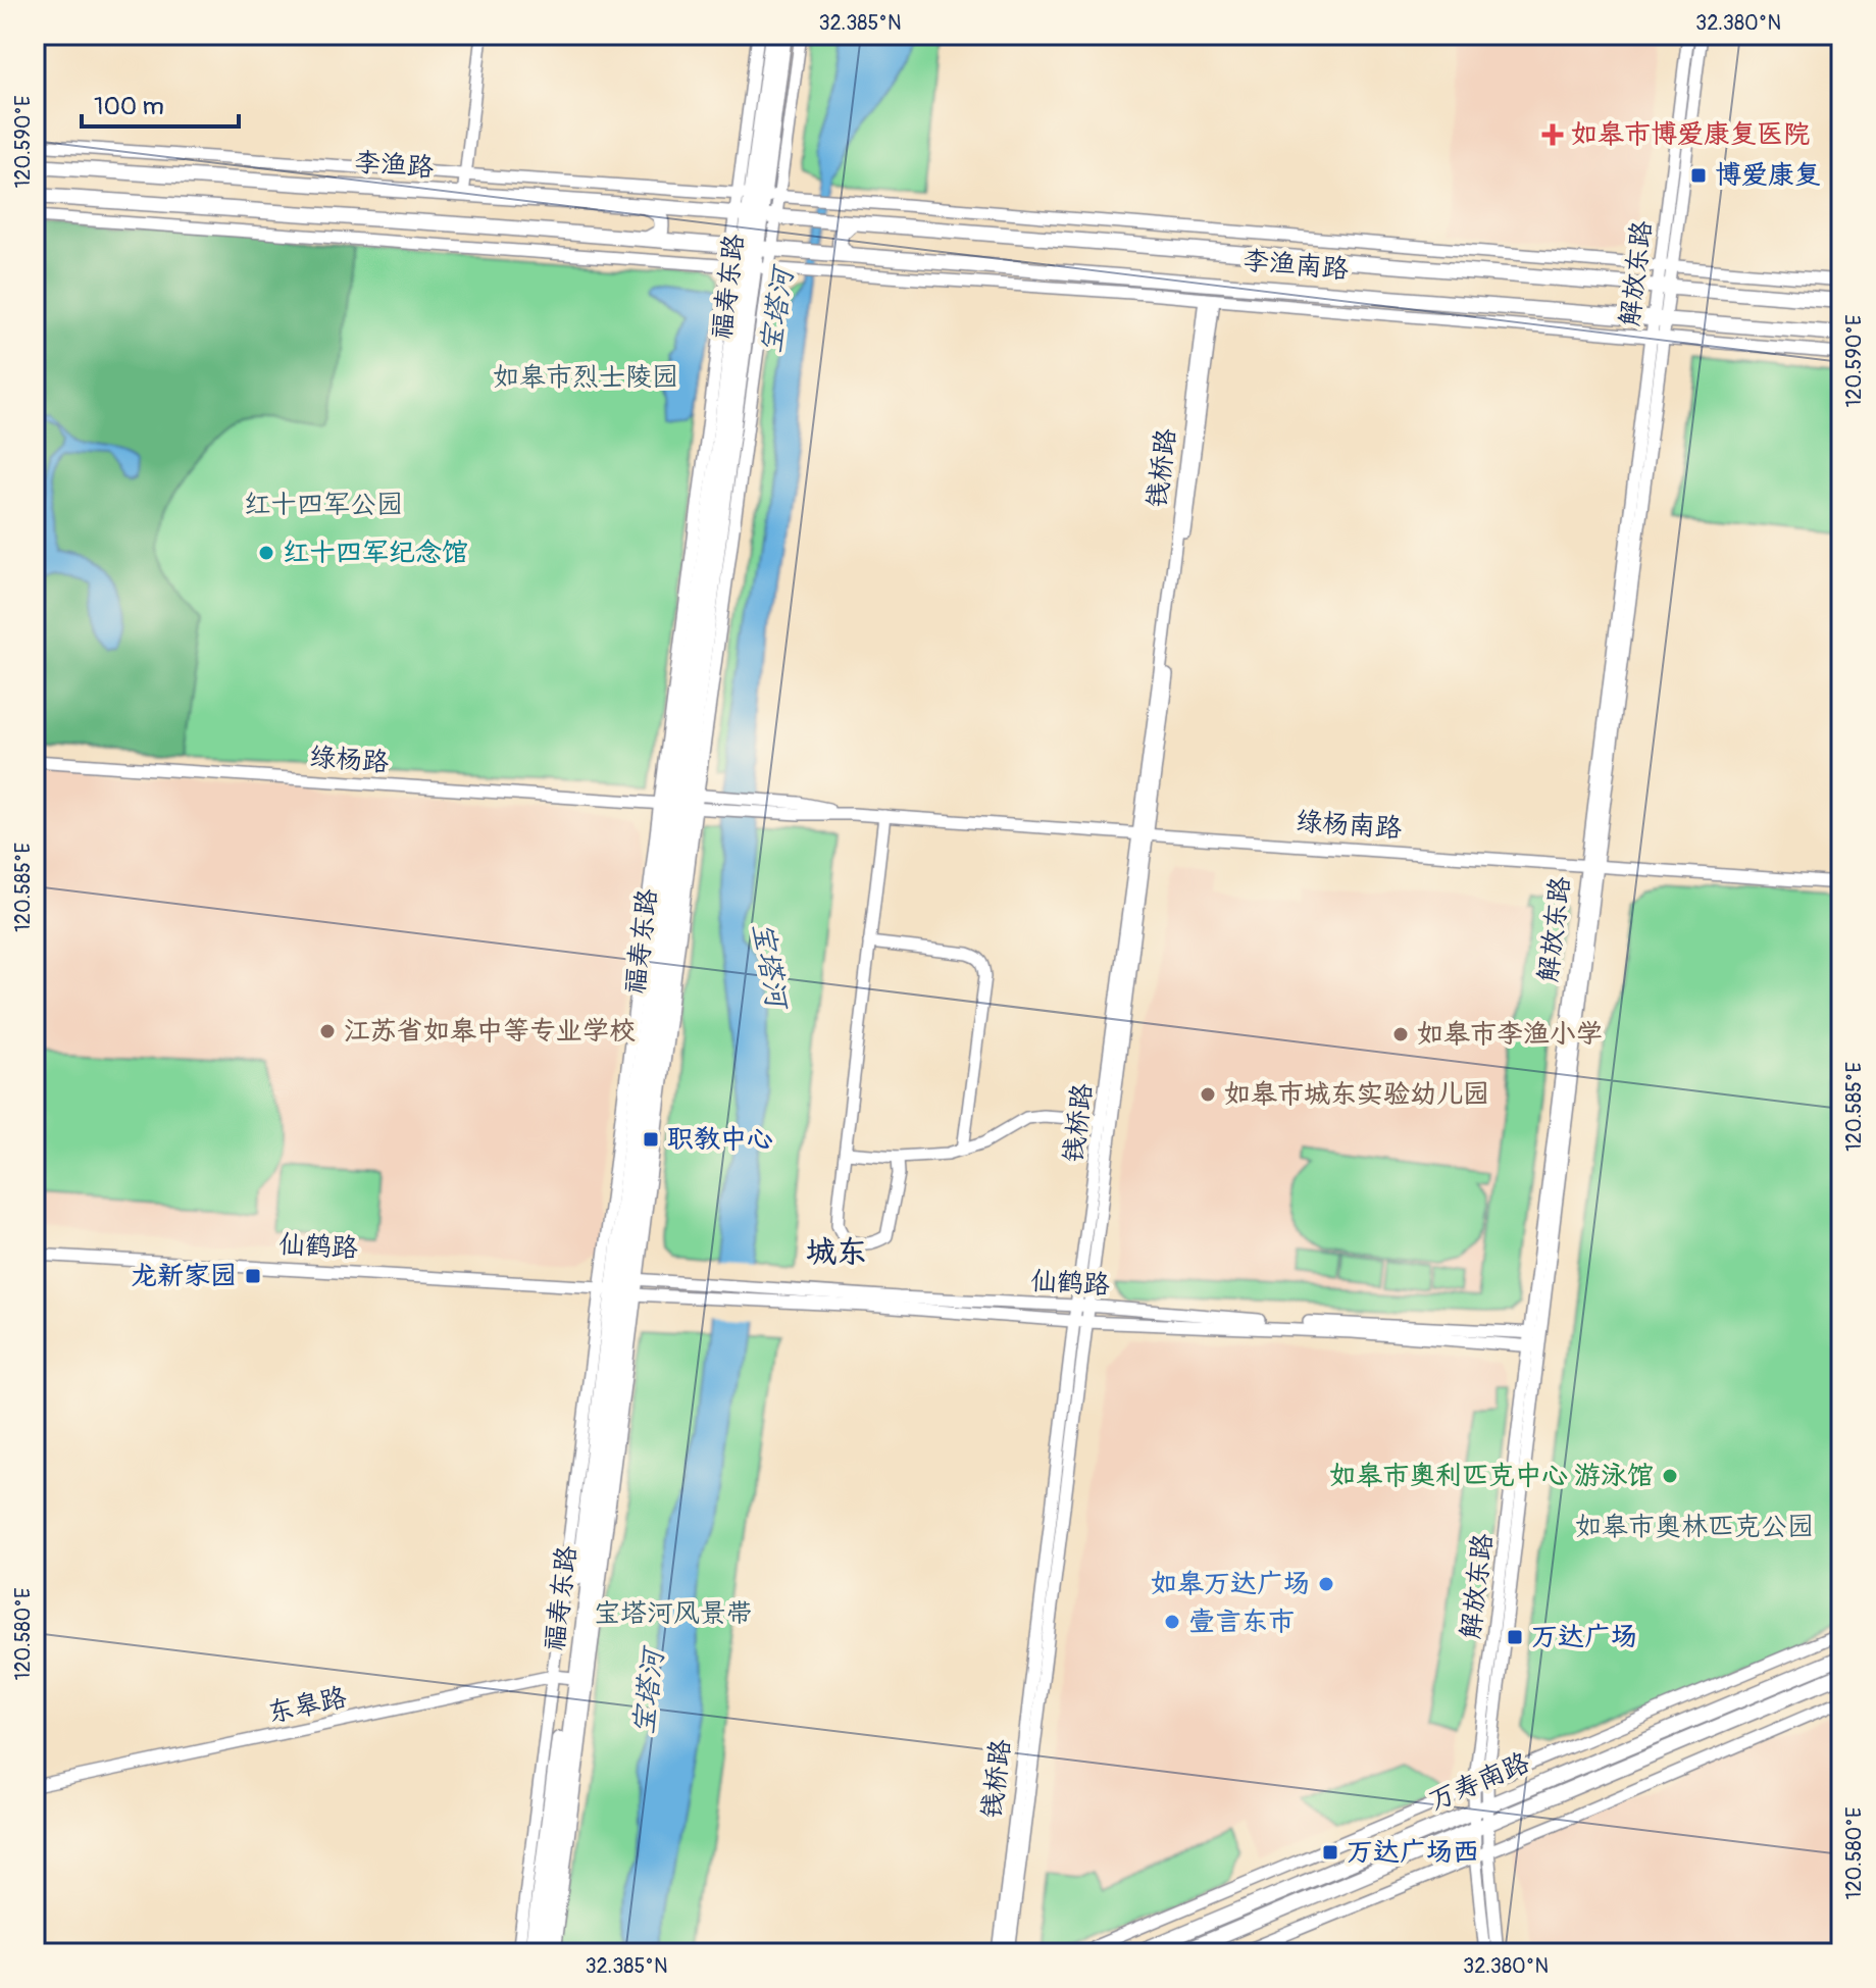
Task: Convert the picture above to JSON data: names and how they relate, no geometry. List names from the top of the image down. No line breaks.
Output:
{"streets":{"main road":["李渔路","李渔南路","福寿东路","万寿南路"],"street":["解放东路","钱桥路","绿杨路","绿杨南路","仙鹤路","东皋路"]},"crossings":[["李渔路","李渔南路"],["李渔路","福寿东路"],["李渔南路","解放东路"],["李渔南路","福寿东路"],["解放东路","绿杨南路"],["解放东路","仙鹤路"],["解放东路","万寿南路"],["福寿东路","绿杨路"],["福寿东路","绿杨南路"],["福寿东路","仙鹤路"],["福寿东路","东皋路"],["钱桥路","绿杨南路"],["钱桥路","仙鹤路"],["绿杨路","绿杨南路"]],"districts":["城东"],"water":["宝塔河"],"parks":["如皋市烈士陵园","红十四军公园","如皋市奥林匹克公园","宝塔河风景带"],"places":{"health":["如皋市博爱康复医院"],"transit":["博爱康复","职教中心","龙新家园","万达广场","万达广场西"],"other":["红十四军纪念馆","江苏省如皋中等专业学校","如皋市李渔小学","如皋市城东实验幼儿园","如皋市奥利匹克中心 游泳馆","如皋万达广场","壹言东市"]},"scale_bar":"100 m","coordinates":["32.385°N","32.380°N","120.590°E","120.585°E","120.580°E"]}
